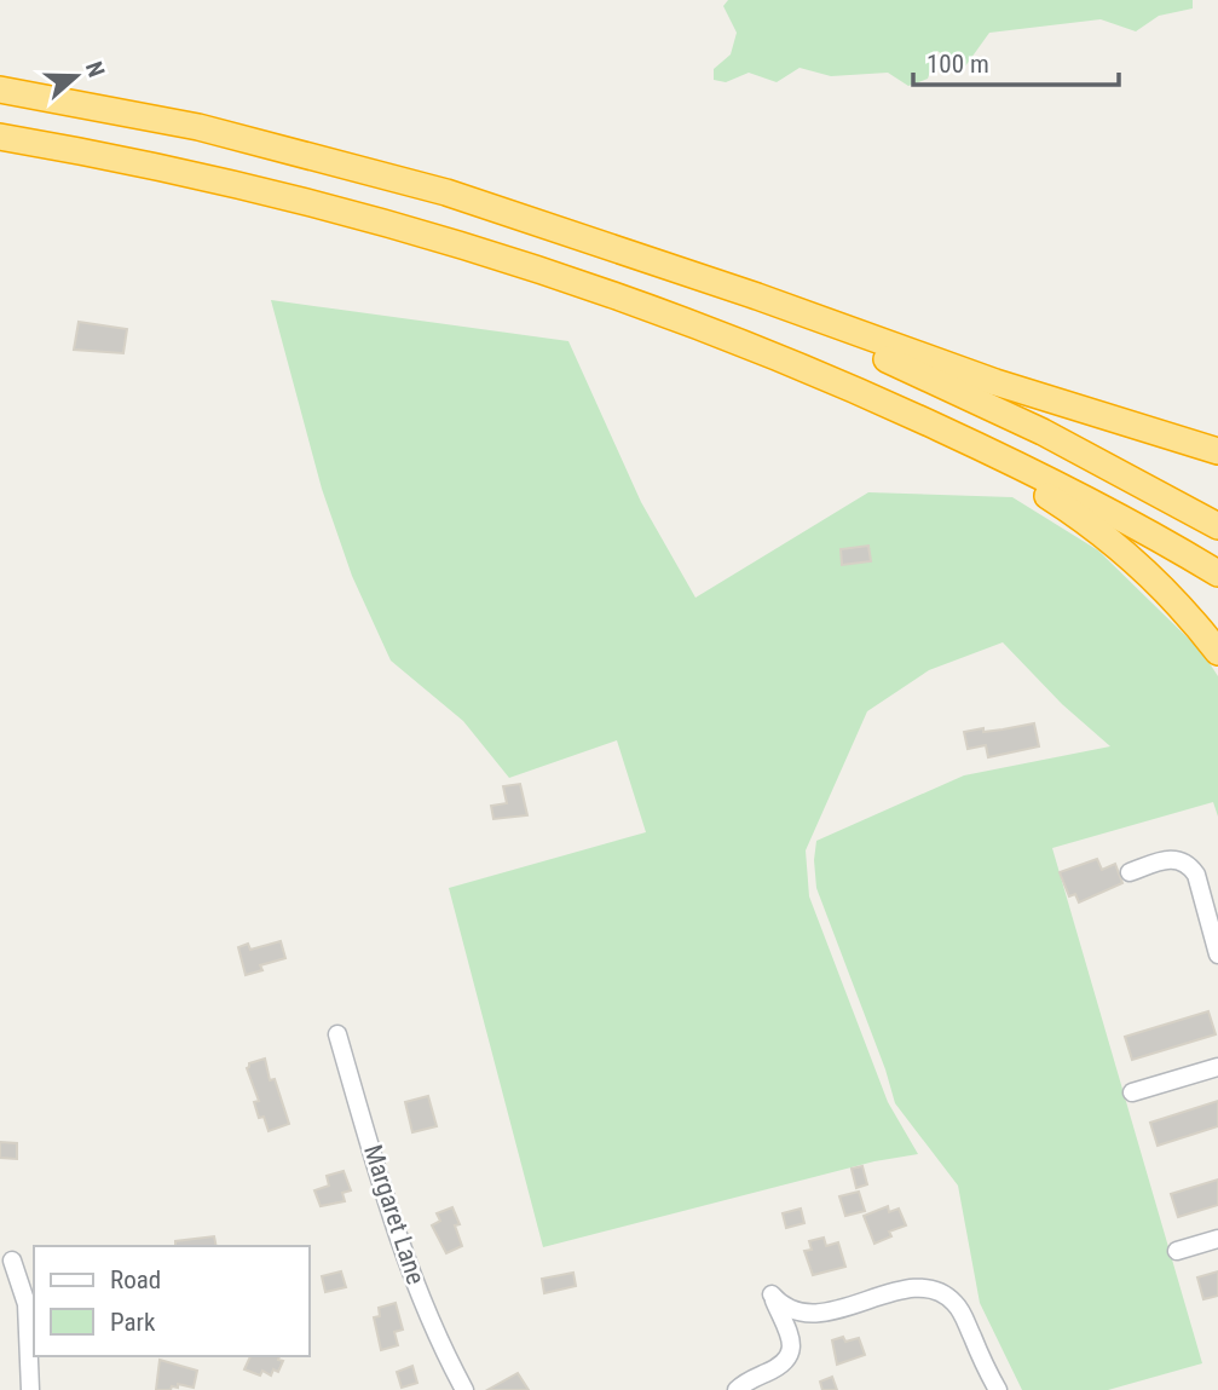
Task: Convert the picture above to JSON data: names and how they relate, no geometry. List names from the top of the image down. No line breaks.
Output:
{"streets":{"street":["Margaret Lane"]},"legend":["Road","Park"],"scale_bar":"100 m","north":"right"}
